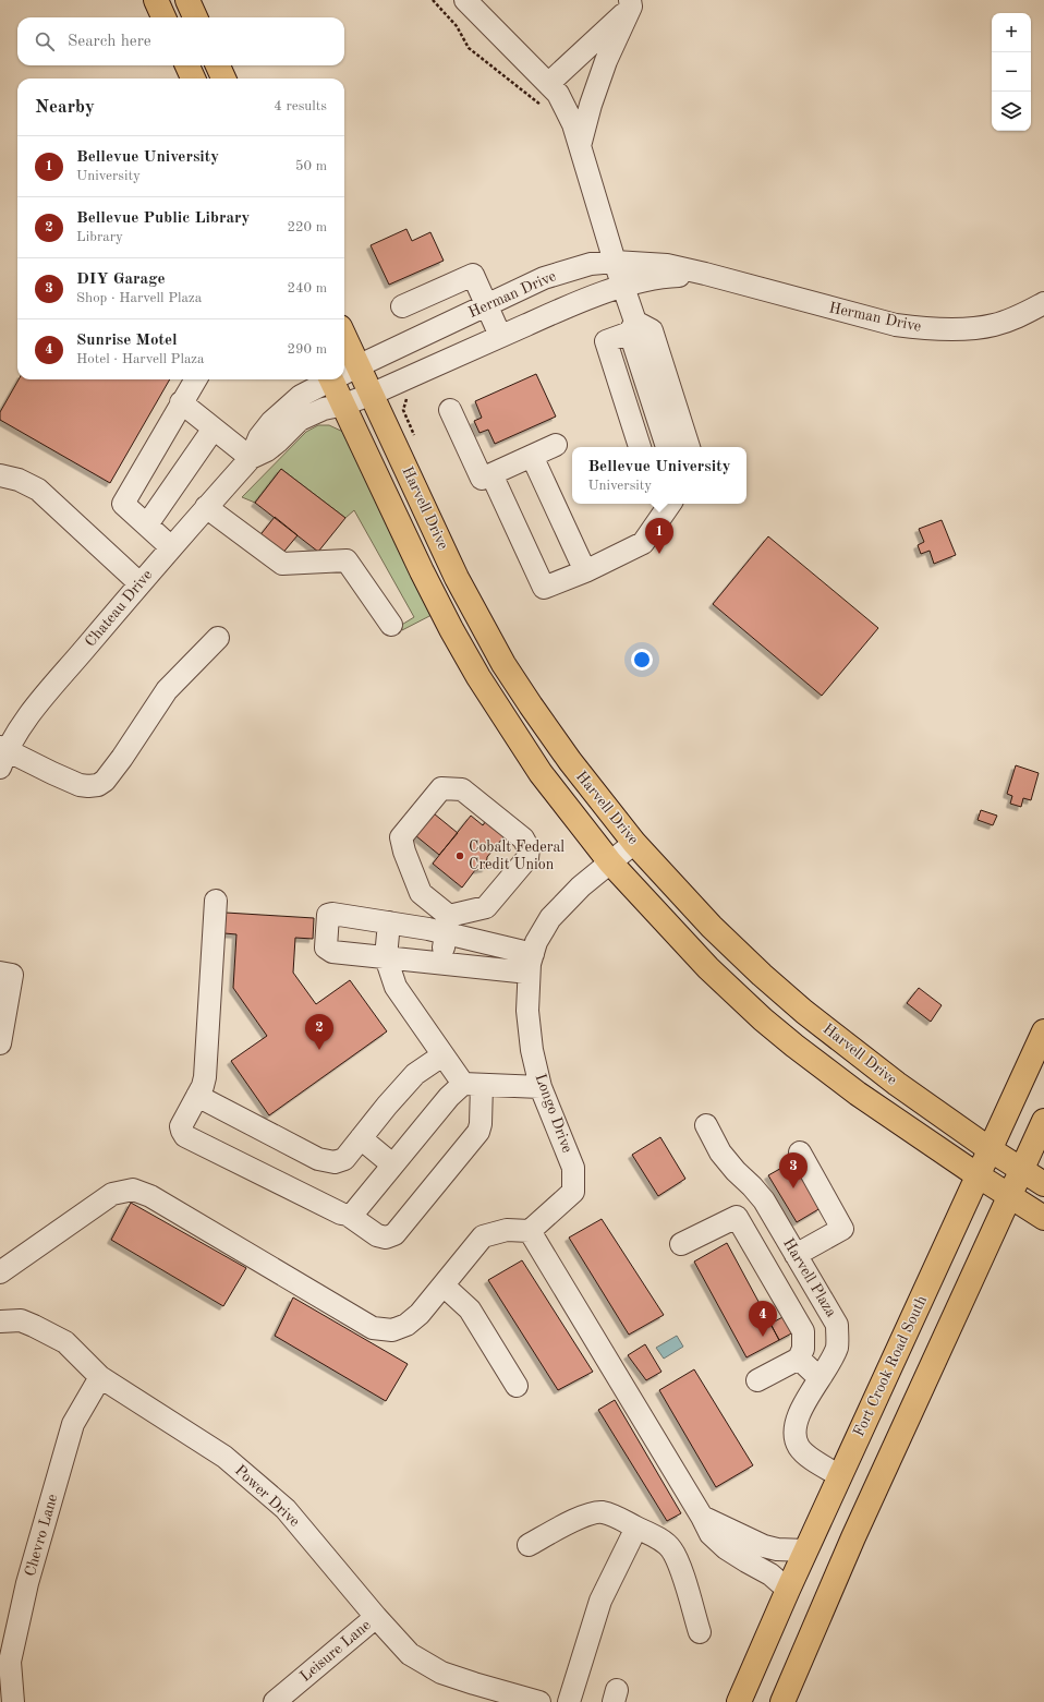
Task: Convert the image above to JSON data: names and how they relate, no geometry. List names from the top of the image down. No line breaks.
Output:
{"streets":{"main road":["Harvell Drive","Fort Crook Road South"],"street":["Herman Drive","Chateau Drive","Longo Drive","Harvell Plaza","Power Drive","Chevro Lane","Leisure Lane"]},"crossings":[["Herman Drive","Harvell Drive"],["Herman Drive","Chateau Drive"],["Harvell Drive","Chateau Drive"],["Harvell Drive","Longo Drive"],["Harvell Drive","Fort Crook Road South"],["Harvell Plaza","Fort Crook Road South"],["Power Drive","Chevro Lane"],["Power Drive","Leisure Lane"]],"places":["Cobalt Federal Credit Union"],"page":{"map_buttons":["+","−"],"search":"Search here","heading":["Nearby","4 results"],"list":[{"mark":"1","name":"Bellevue University","note":"University","value":"50 m"},{"mark":"2","name":"Bellevue Public Library","note":"Library","value":"220 m"},{"mark":"3","name":"DIY Garage","note":"Shop · Harvell Plaza","value":"240 m"},{"mark":"4","name":"Sunrise Motel","note":"Hotel · Harvell Plaza","value":"290 m"}],"popup":["Bellevue University","University"],"pins":["1","2","3","4"]}}
